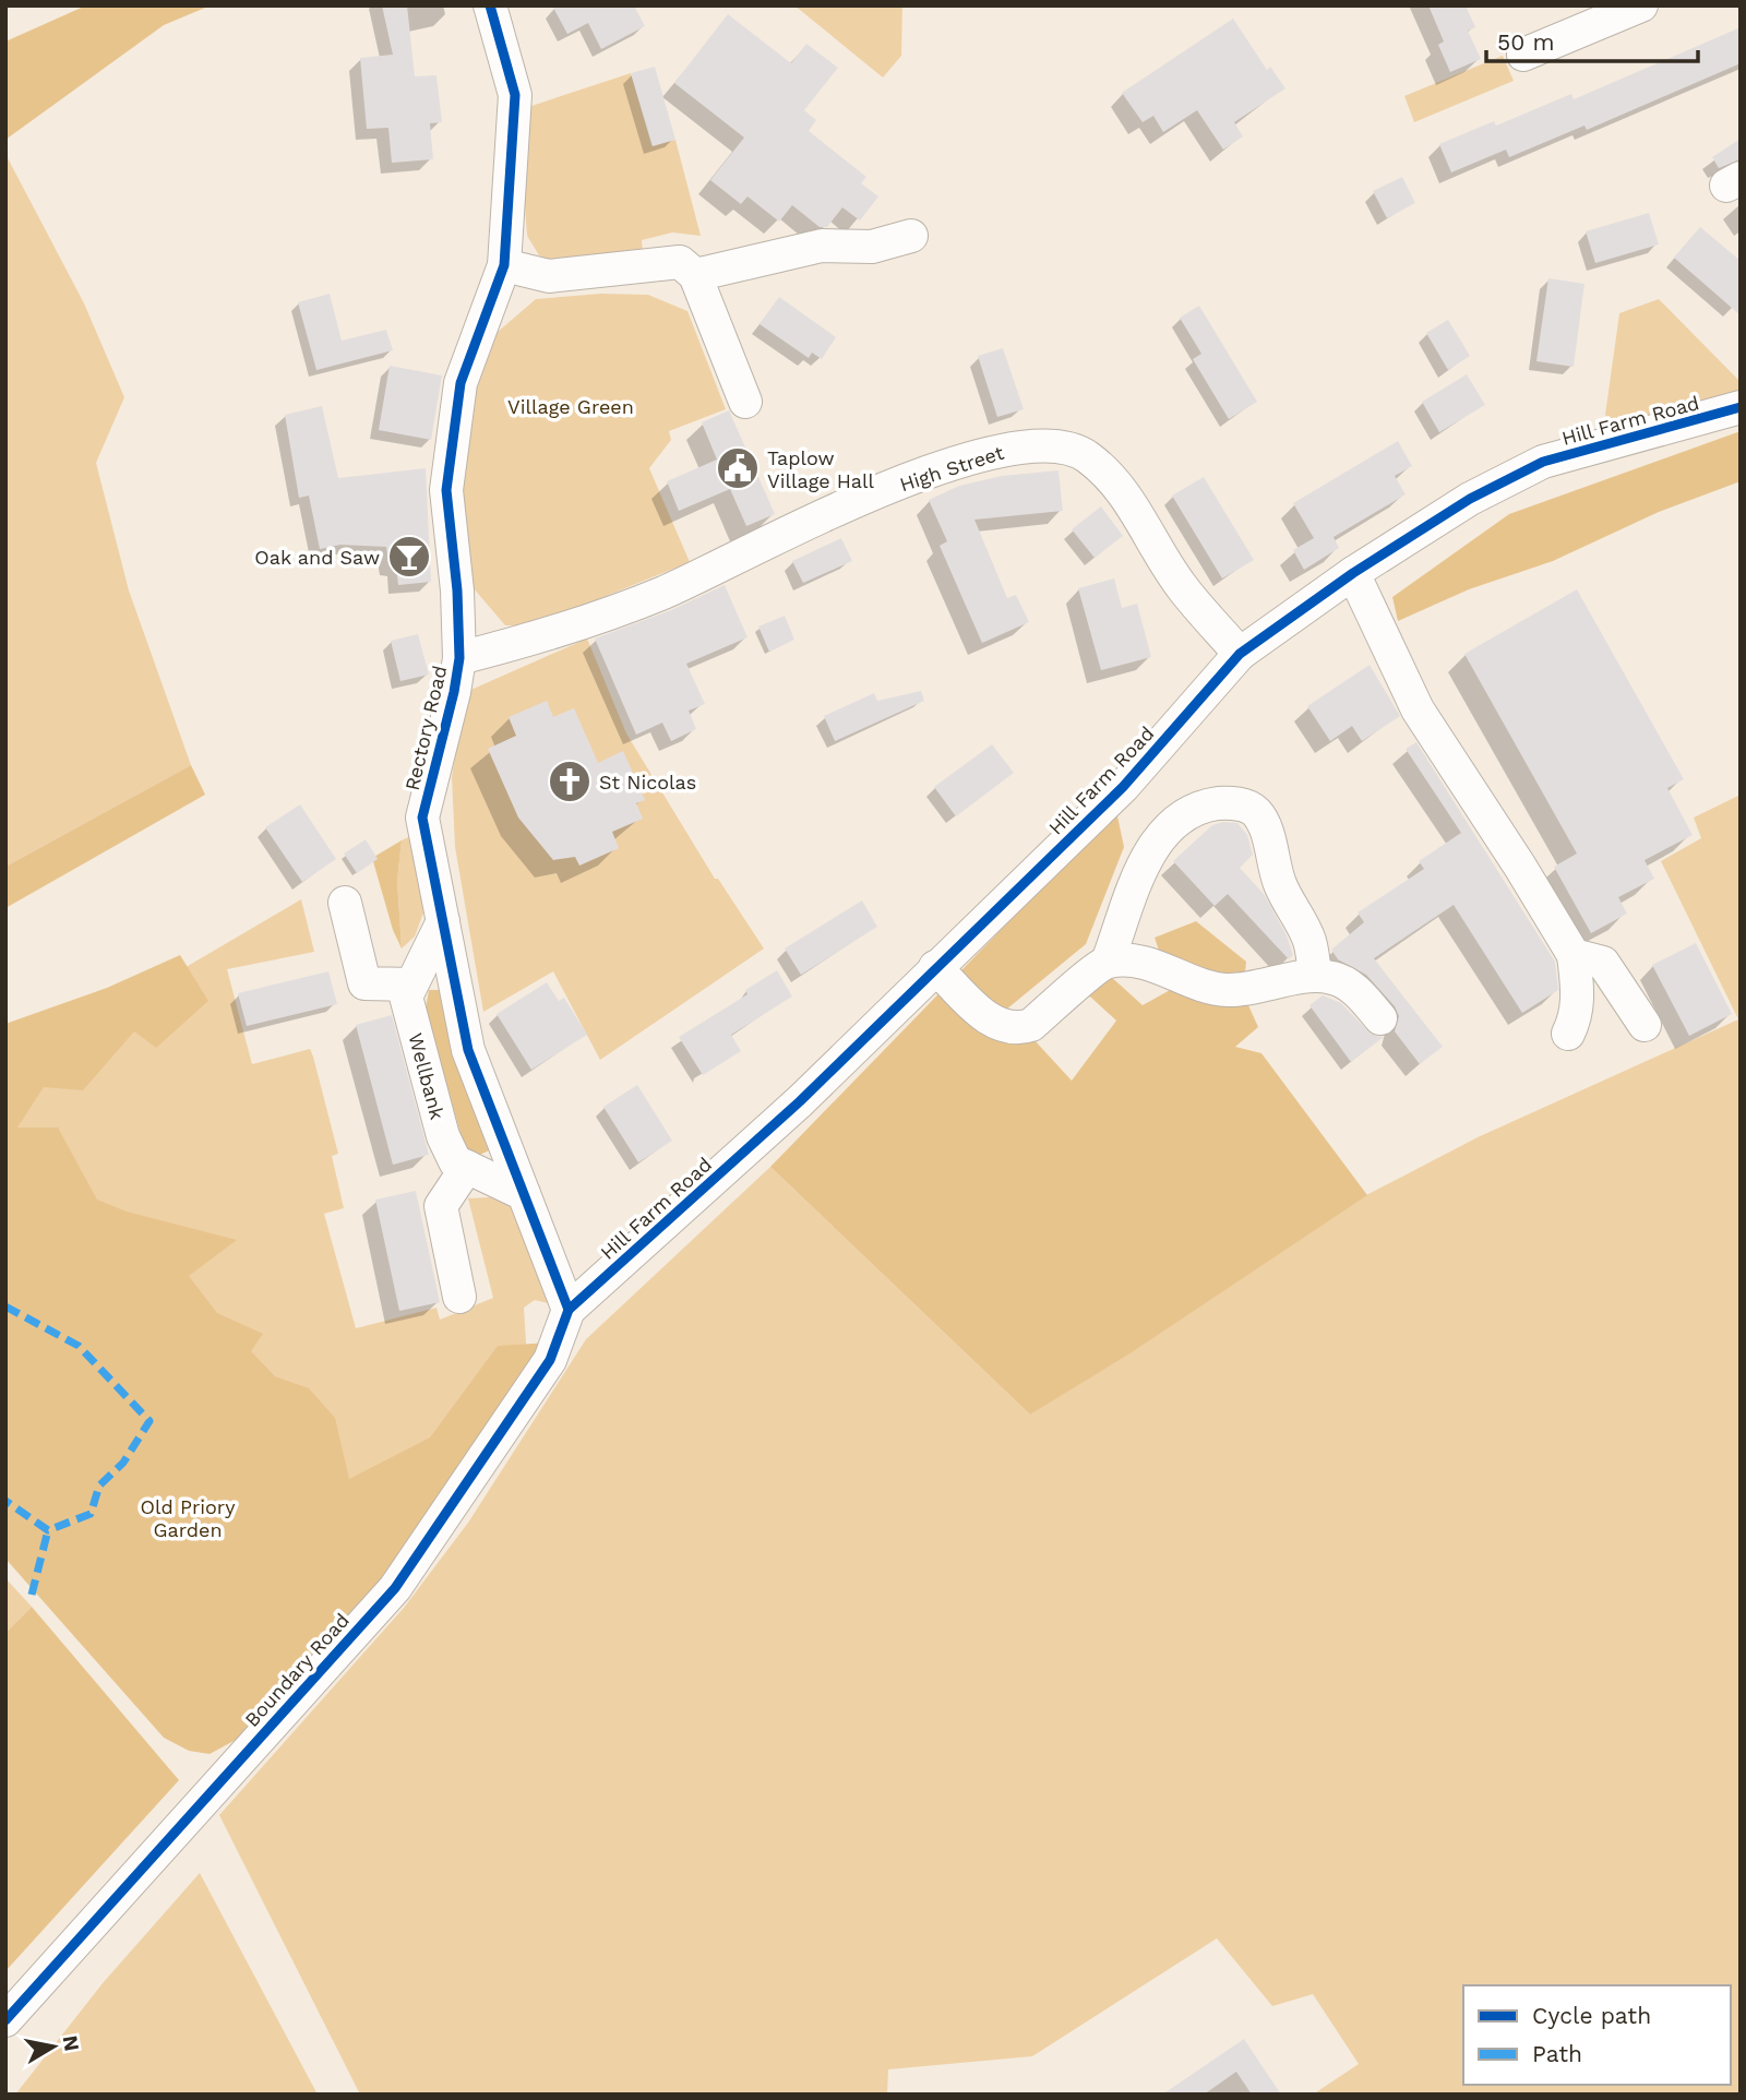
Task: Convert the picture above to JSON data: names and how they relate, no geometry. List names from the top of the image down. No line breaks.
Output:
{"streets":{"street":["Hill Farm Road","High Street","Rectory Road","Wellbank","Boundary Road"]},"crossings":[["Hill Farm Road","High Street"],["Hill Farm Road","Rectory Road"],["Hill Farm Road","Boundary Road"],["High Street","Rectory Road"],["Rectory Road","Wellbank"],["Rectory Road","Boundary Road"]],"parks":["Village Green","Old Priory Garden"],"places":{"public building":["Taplow Village Hall"],"bar":["Oak and Saw"],"church":["St Nicolas"]},"legend":["Cycle path","Path"],"scale_bar":"50 m","north":"right"}
